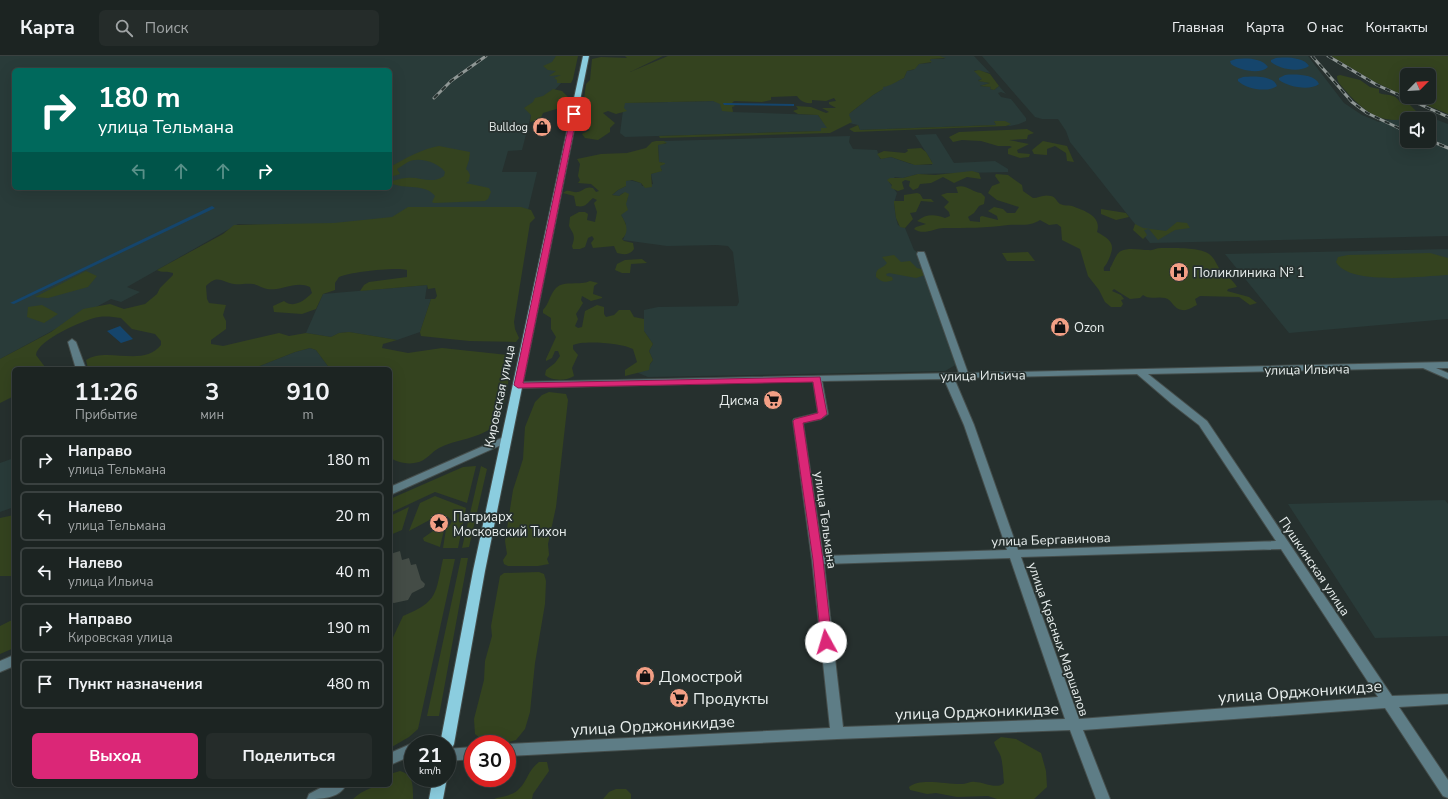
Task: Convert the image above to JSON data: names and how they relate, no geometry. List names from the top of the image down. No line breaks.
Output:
{"streets":{"main road":["Кировская улица"],"street":["улица Ильича","улица Тельмана","улица Бергавинова","Пушкинская улица","улица Красных Маршалов","улица Орджоникидзе"]},"crossings":[["улица Ильича","Кировская улица"],["улица Ильича","улица Тельмана"],["улица Ильича","Пушкинская улица"],["улица Ильича","улица Красных Маршалов"],["улица Тельмана","улица Бергавинова"],["улица Тельмана","улица Орджоникидзе"],["улица Бергавинова","Пушкинская улица"],["улица Бергавинова","улица Красных Маршалов"],["Пушкинская улица","улица Орджоникидзе"],["улица Красных Маршалов","улица Орджоникидзе"]],"places":{"shop":["Bulldog","Ozon","Домострой"],"hospital":["Поликлиника № 1"],"supermarket":["Дисма","Продукты"],"place":["Патриарх Московский Тихон"]},"north":"top right","page":{"header":"Карта","search":"Поиск","nav":["Главная","Карта","О нас","Контакты"],"turn":["180 m","улица Тельмана"],"eta":["11:26","Прибытие","3","мин","910","m"],"list":[{"name":"Направо","note":"улица Тельмана","value":"180 m"},{"name":"Налево","note":"улица Тельмана","value":"20 m"},{"name":"Налево","note":"улица Ильича","value":"40 m"},{"name":"Направо","note":"Кировская улица","value":"190 m"},{"name":"Пункт назначения","value":"480 m"}],"buttons":["Выход","Поделиться"],"speed":"21 km/h","limit":"30"}}
